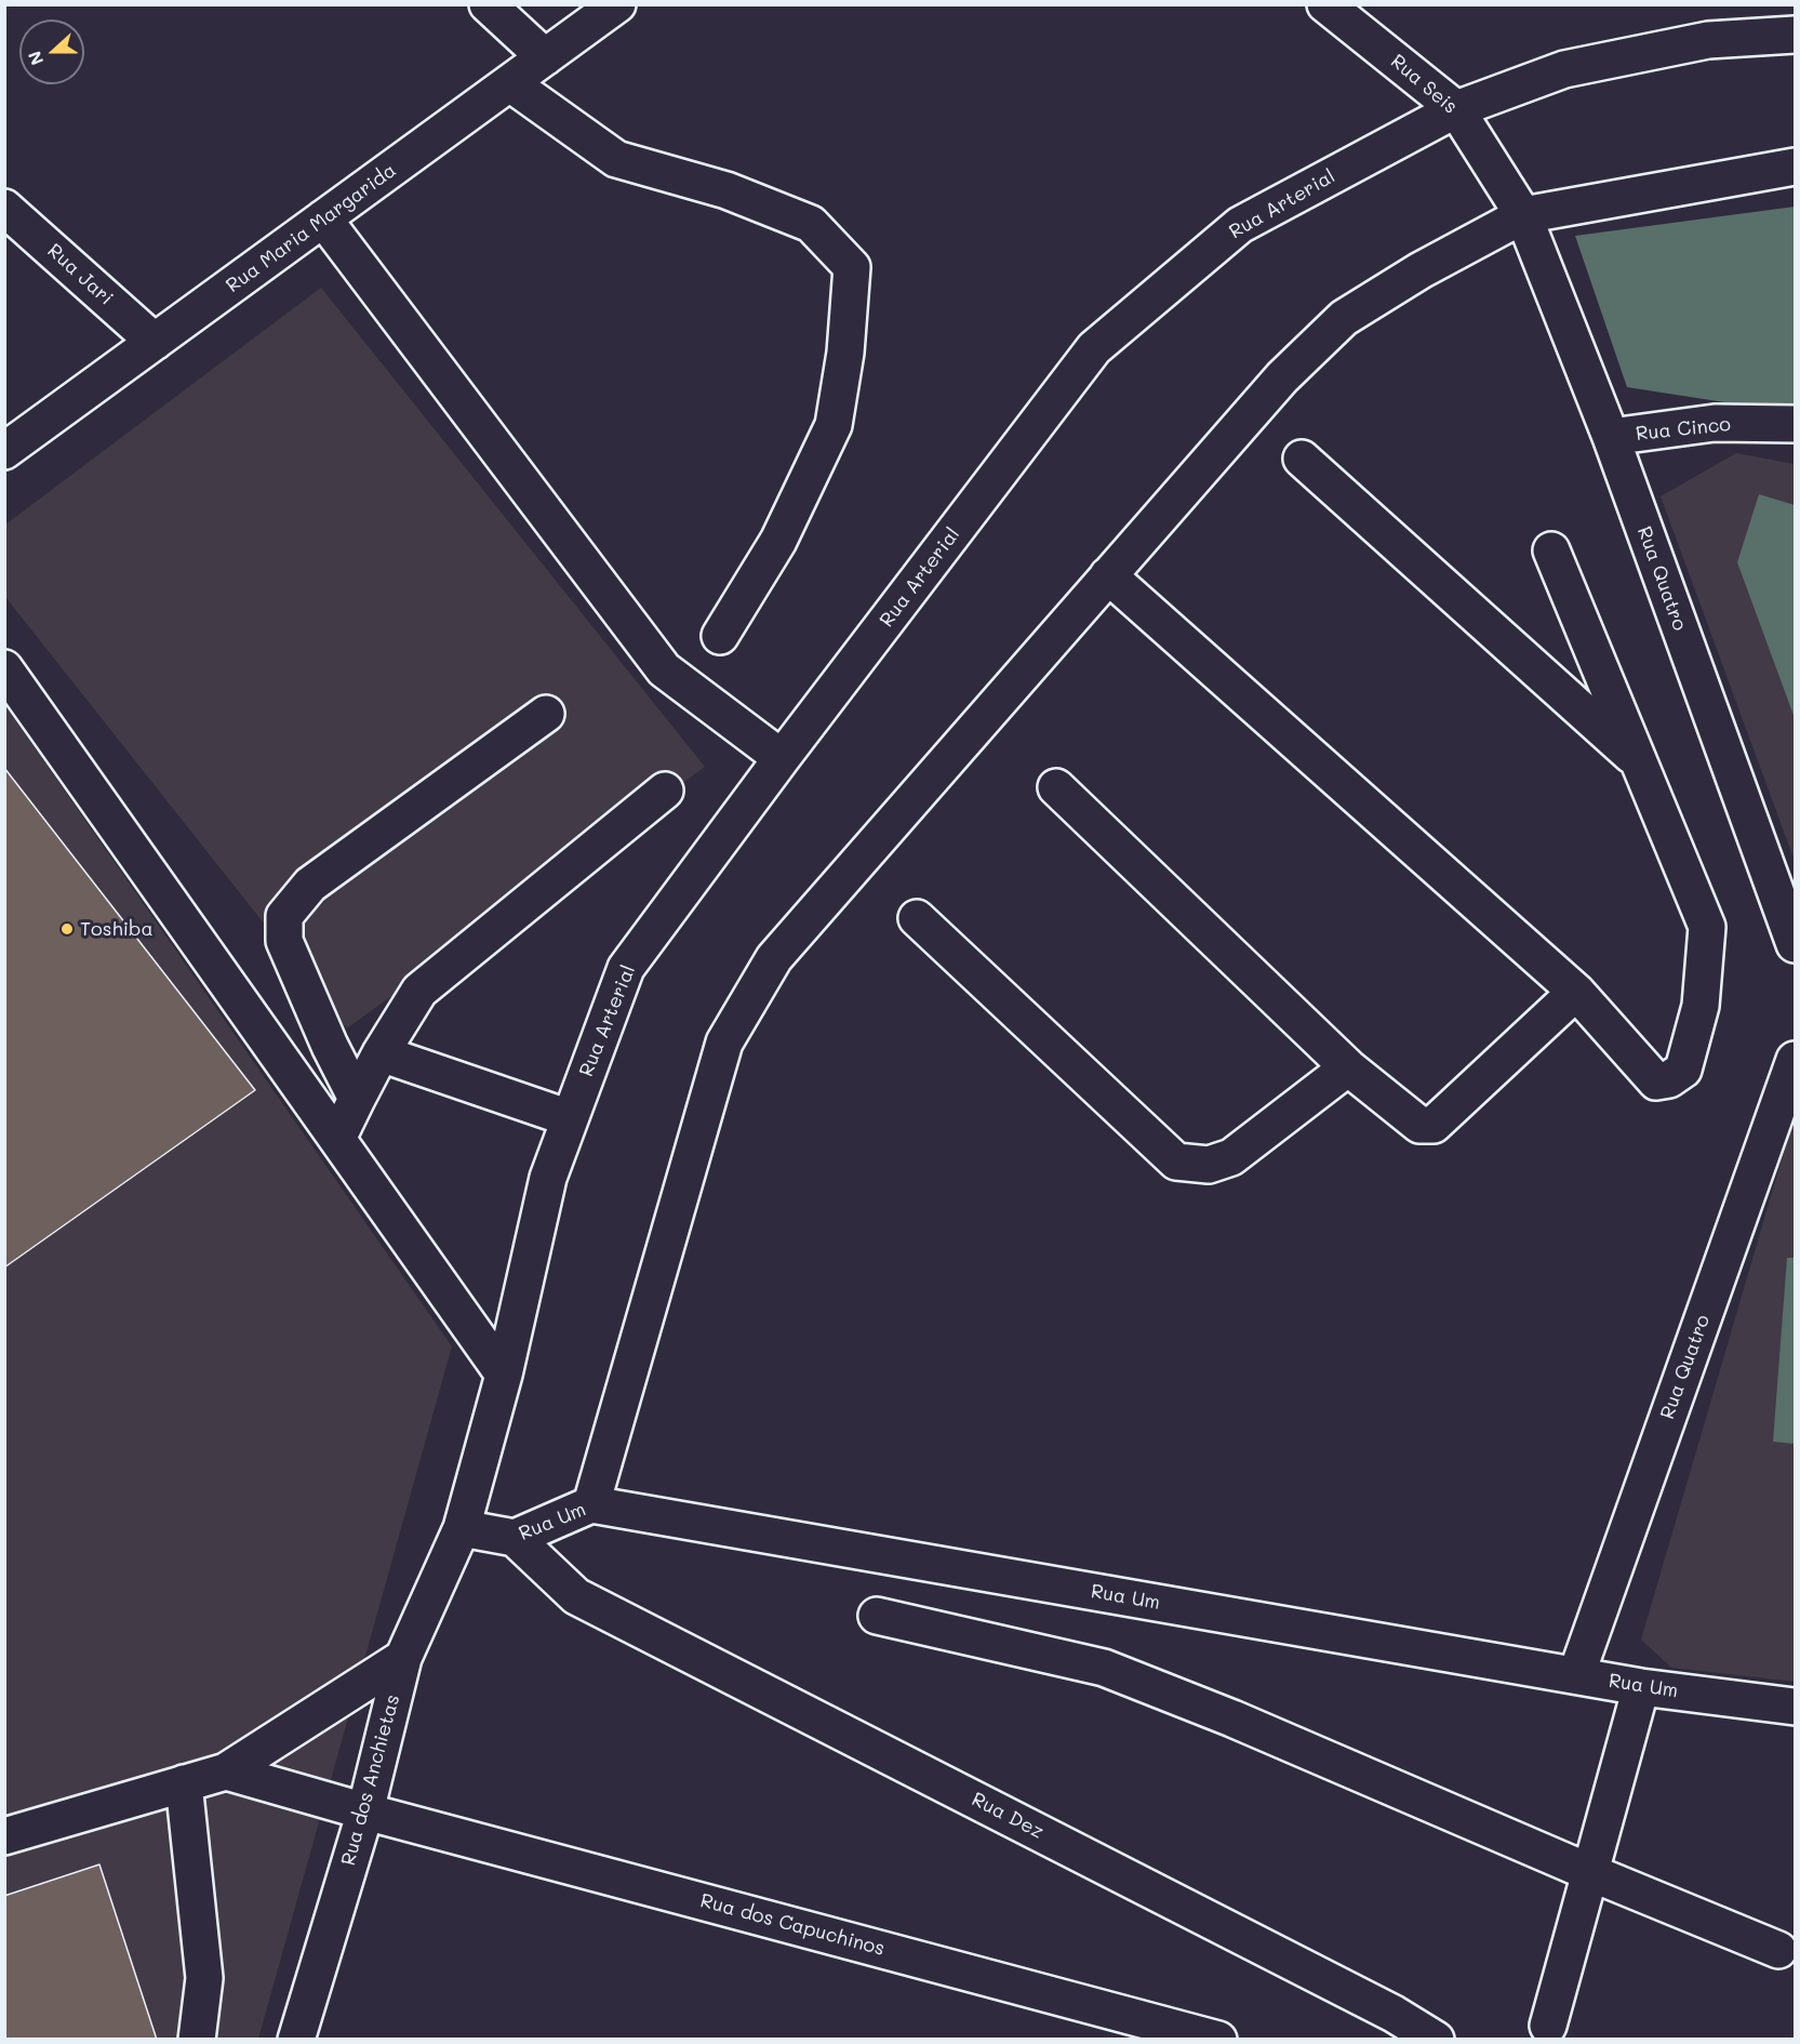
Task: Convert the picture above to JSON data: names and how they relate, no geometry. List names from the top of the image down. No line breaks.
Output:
{"streets":{"street":["Rua Seis","Rua Arterial","Rua Maria Margarida","Rua Jari","Rua Cinco","Rua Quatro","Rua Um","Rua dos Anchietas","Rua Dez","Rua dos Capuchinos"]},"crossings":[["Rua Seis","Rua Arterial"],["Rua Seis","Rua Quatro"],["Rua Arterial","Rua Um"],["Rua Arterial","Rua dos Anchietas"],["Rua Maria Margarida","Rua Jari"],["Rua Cinco","Rua Quatro"],["Rua Quatro","Rua Um"],["Rua Um","Rua dos Anchietas"],["Rua Um","Rua Dez"],["Rua dos Anchietas","Rua dos Capuchinos"]],"places":["Toshiba"],"north":"left"}
